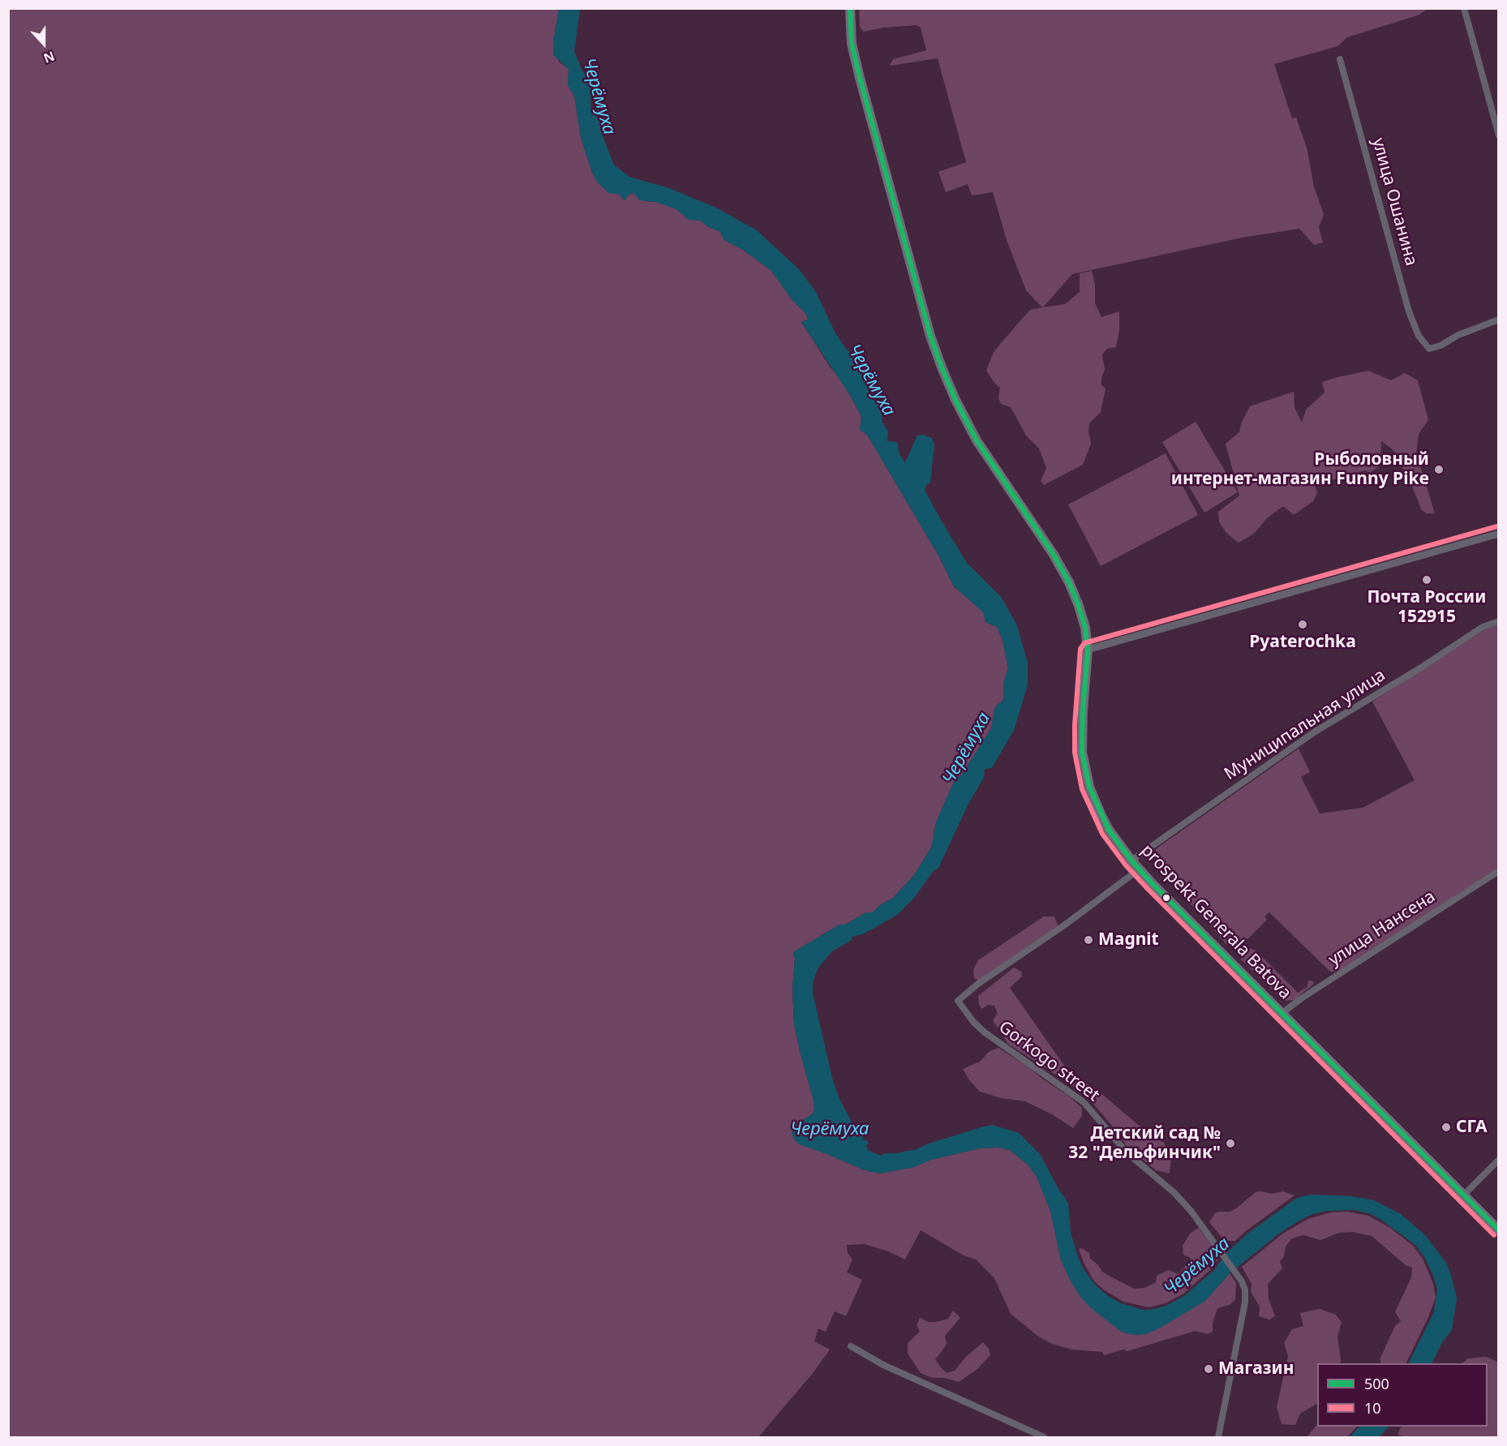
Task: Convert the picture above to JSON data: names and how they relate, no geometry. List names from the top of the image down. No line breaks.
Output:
{"streets":{"main road":["prospekt Generala Batova"],"street":["улица Ошанина","Муниципальная улица","улица Нансена","Gorkogo street"]},"crossings":[["Муниципальная улица","prospekt Generala Batova"],["prospekt Generala Batova","улица Нансена"],["prospekt Generala Batova","Gorkogo street"]],"water":["Черёмуха"],"places":["Рыболовный интернет-магазин Funny Pike","Почта России 152915","Pyaterochka","Magnit","СГА","Детский сад № 32 \"Дельфинчик\"","Магазин"],"lines":["transit line 500","transit line 10"],"legend":["500","10"],"north":"bottom"}
